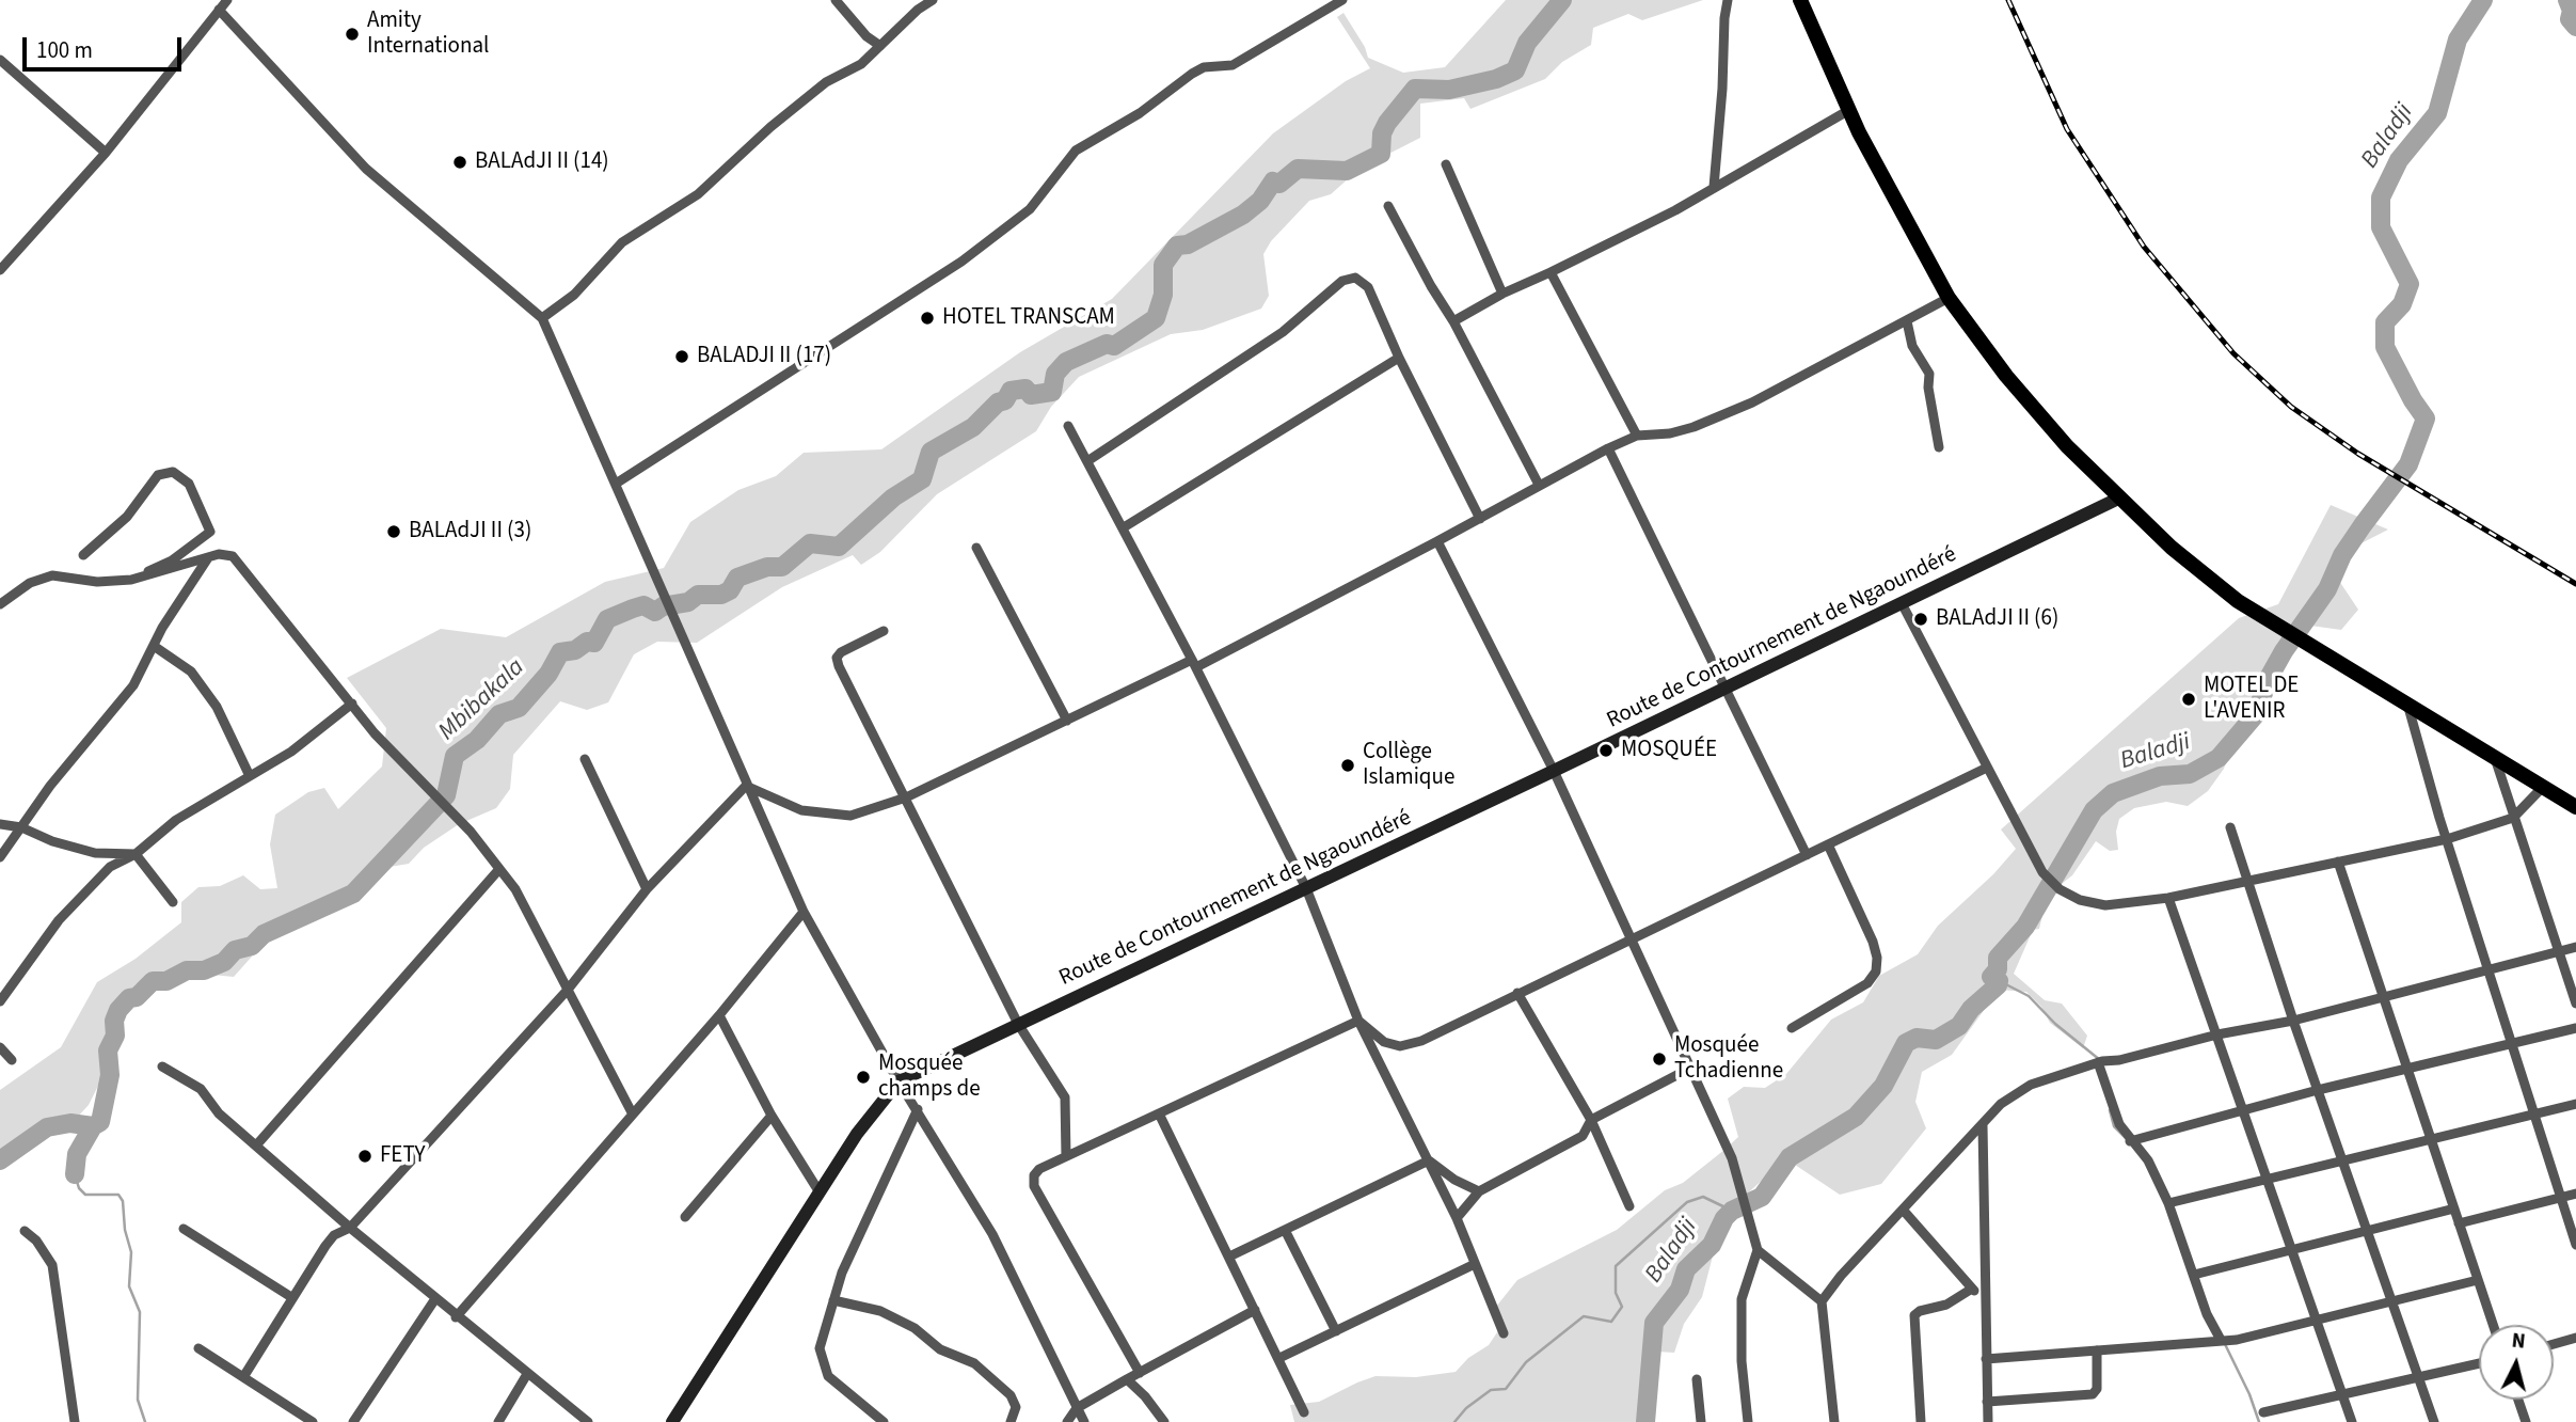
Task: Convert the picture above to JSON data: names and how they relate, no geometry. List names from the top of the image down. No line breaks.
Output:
{"streets":{"street":["Route de Contournement de Ngaoundéré"]},"water":["Baladji","Mbibakala"],"places":["Amity International","BALAdJI II (14)","HOTEL TRANSCAM","BALADJI II (17)","BALAdJI II (3)","BALAdJI II (6)","MOTEL DE L'AVENIR","MOSQUÉE","Collège Islamique","Mosquée Tchadienne","Mosquée champs de","FETY"],"scale_bar":"100 m","north":"top"}
